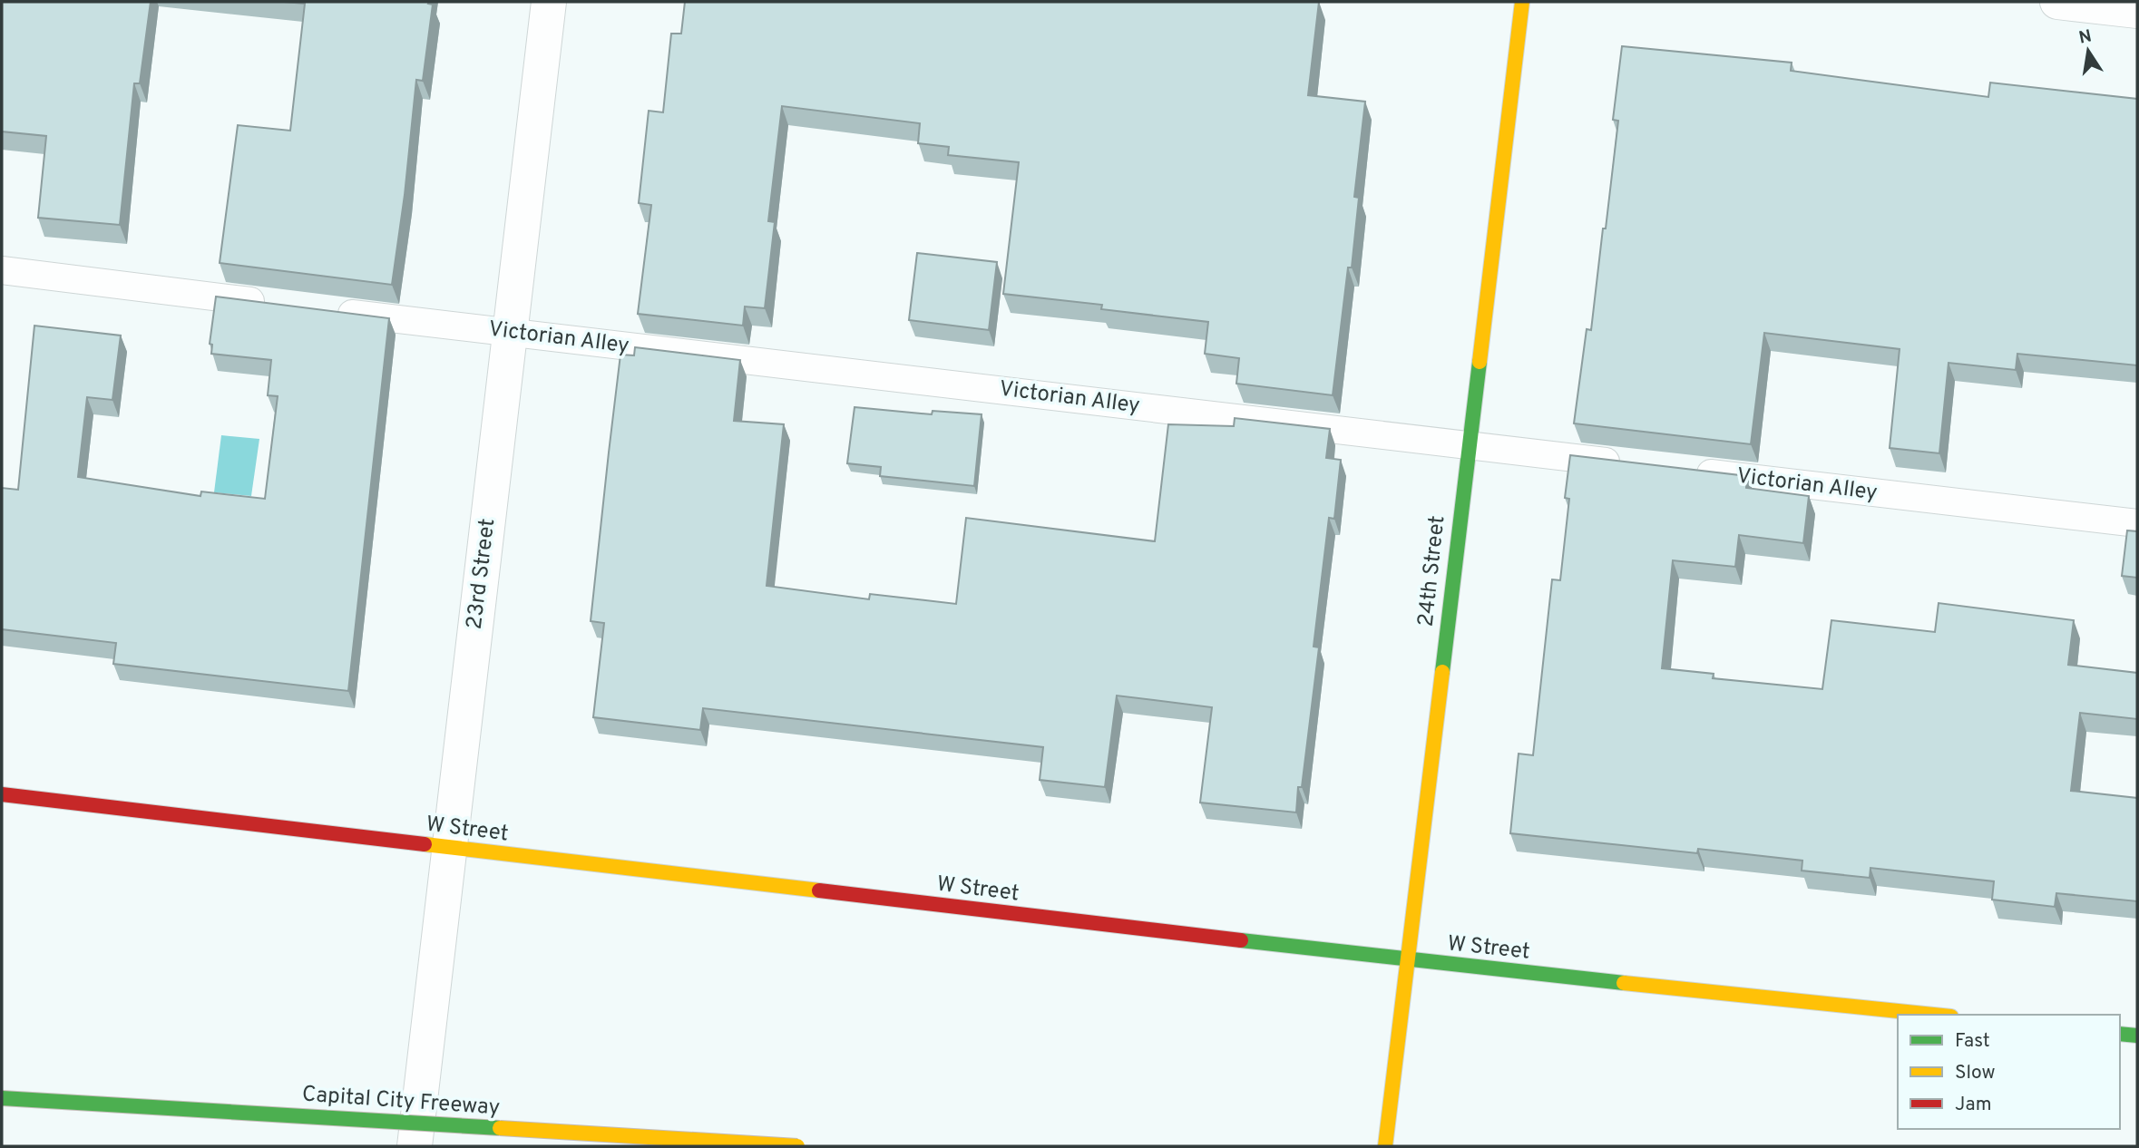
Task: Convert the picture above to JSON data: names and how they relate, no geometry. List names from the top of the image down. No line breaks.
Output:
{"streets":{"main road":["24th Street","W Street","Capital City Freeway"],"street":["23rd Street"],"lane":["Victorian Alley"]},"crossings":[["Victorian Alley","24th Street"],["Victorian Alley","23rd Street"],["24th Street","W Street"],["23rd Street","W Street"]],"legend":["Fast","Slow","Jam"],"north":"top"}
